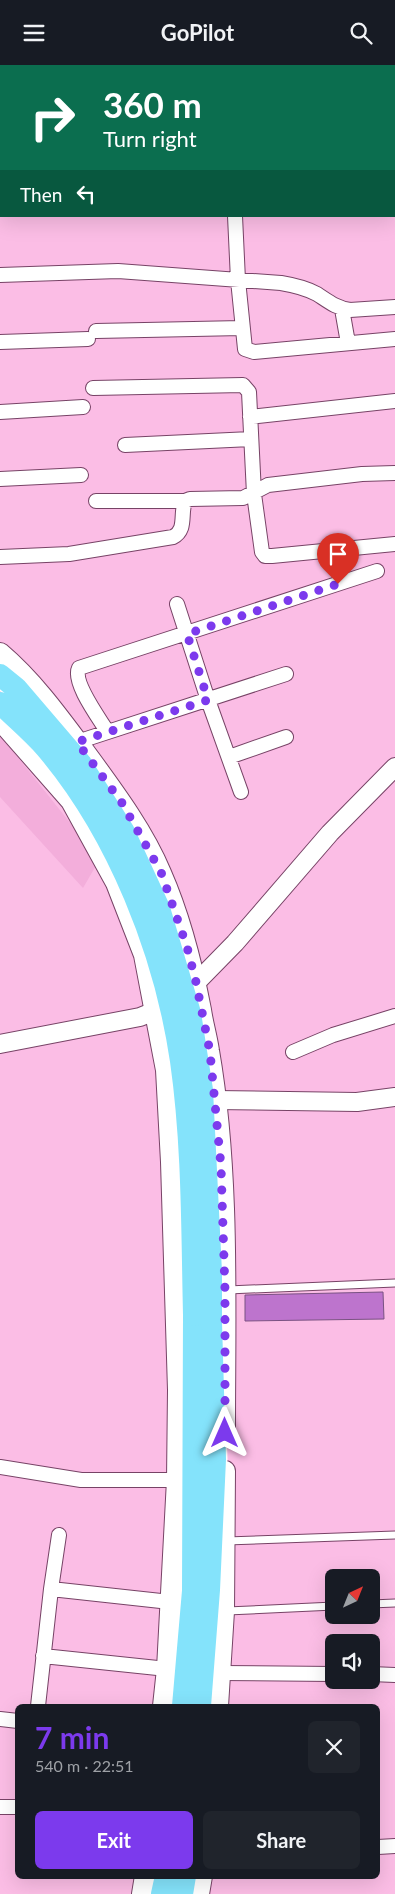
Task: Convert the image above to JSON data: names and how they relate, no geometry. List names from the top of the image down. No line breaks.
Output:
{"north":"top right","page":{"header":"GoPilot","turn":["360 m","Turn right"],"then":"Then","heading":["7 min","540 m · 22:51"],"buttons":["Exit","Share"]}}
